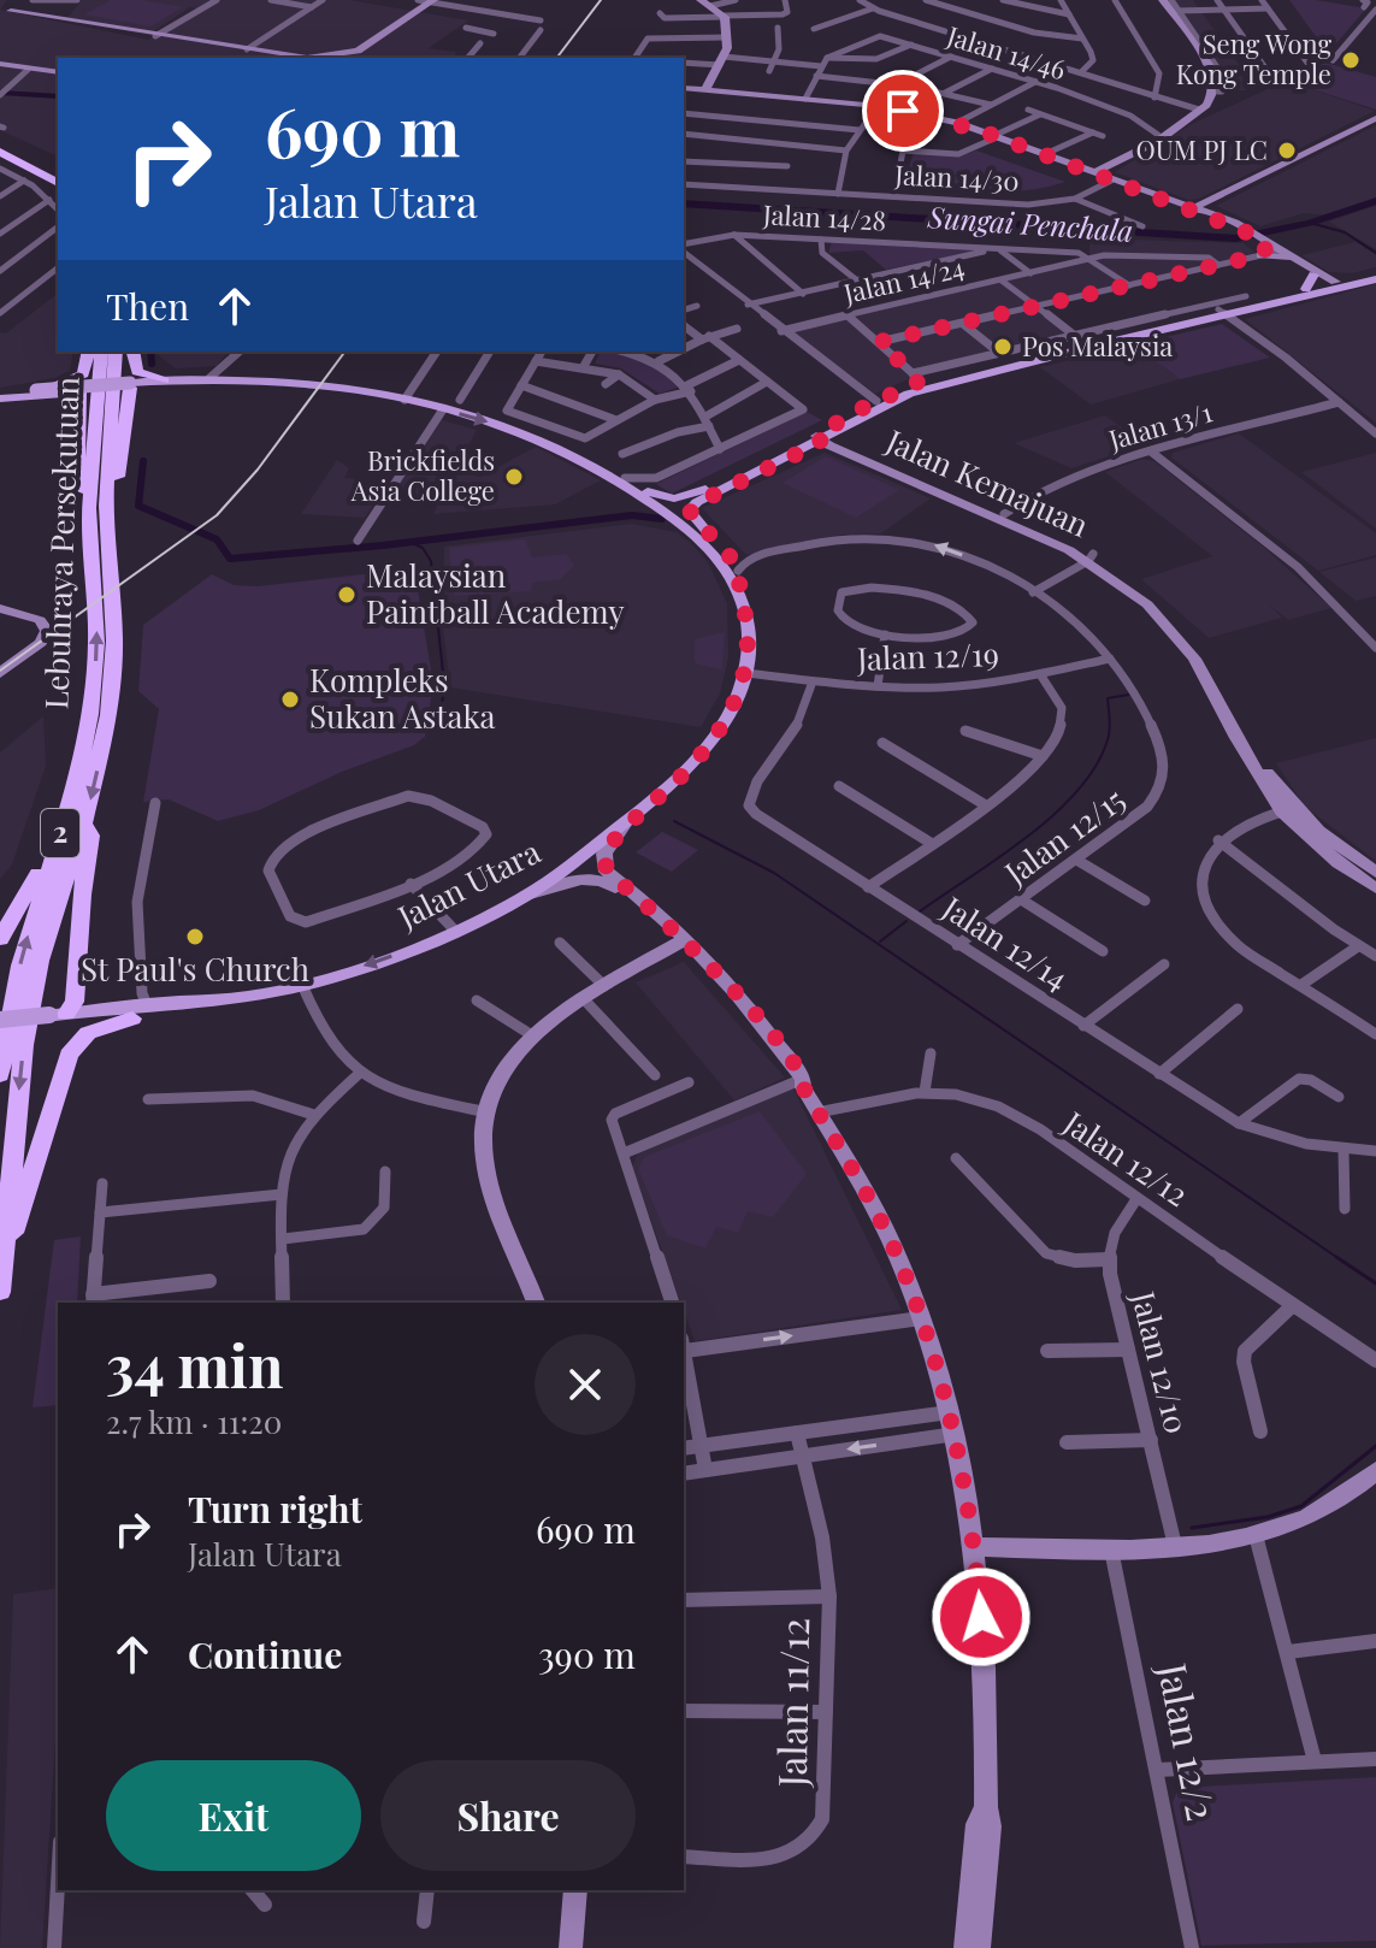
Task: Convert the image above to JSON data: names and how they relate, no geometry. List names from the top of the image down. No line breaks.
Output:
{"streets":{"highway":["Lebuhraya Persekutuan","2"],"main road":["Jalan Utara"],"street":["Jalan 14/46","Jalan 14/30","Jalan 14/28","Jalan 14/24","Jalan 13/1","Jalan Kemajuan","Jalan 12/19","Jalan 12/15","Jalan 12/14","Jalan 12/12","Jalan 12/10","Jalan 11/12","Jalan 12/2"]},"crossings":[["Jalan 14/28","Jalan 14/24"],["Jalan 13/1","Jalan Kemajuan"],["Jalan 12/19","Jalan 12/15"],["Jalan 12/19","Jalan Utara"],["Jalan 12/19","Jalan 12/14"],["Jalan 12/15","Jalan 12/14"],["Jalan 12/12","Jalan 12/10"]],"one_way":["Jalan 12/15"],"water":["Sungai Penchala"],"places":["Seng Wong Kong Temple","OUM PJ LC","Pos Malaysia","Brickfields Asia College","Malaysian Paintball Academy","Kompleks Sukan Astaka","St Paul's Church"],"page":{"turn":["690 m","Jalan Utara"],"then":"Then","heading":["34 min","2.7 km · 11:20"],"list":[{"name":"Turn right","note":"Jalan Utara","value":"690 m"},{"name":"Continue","value":"390 m"}],"buttons":["Exit","Share"]}}
